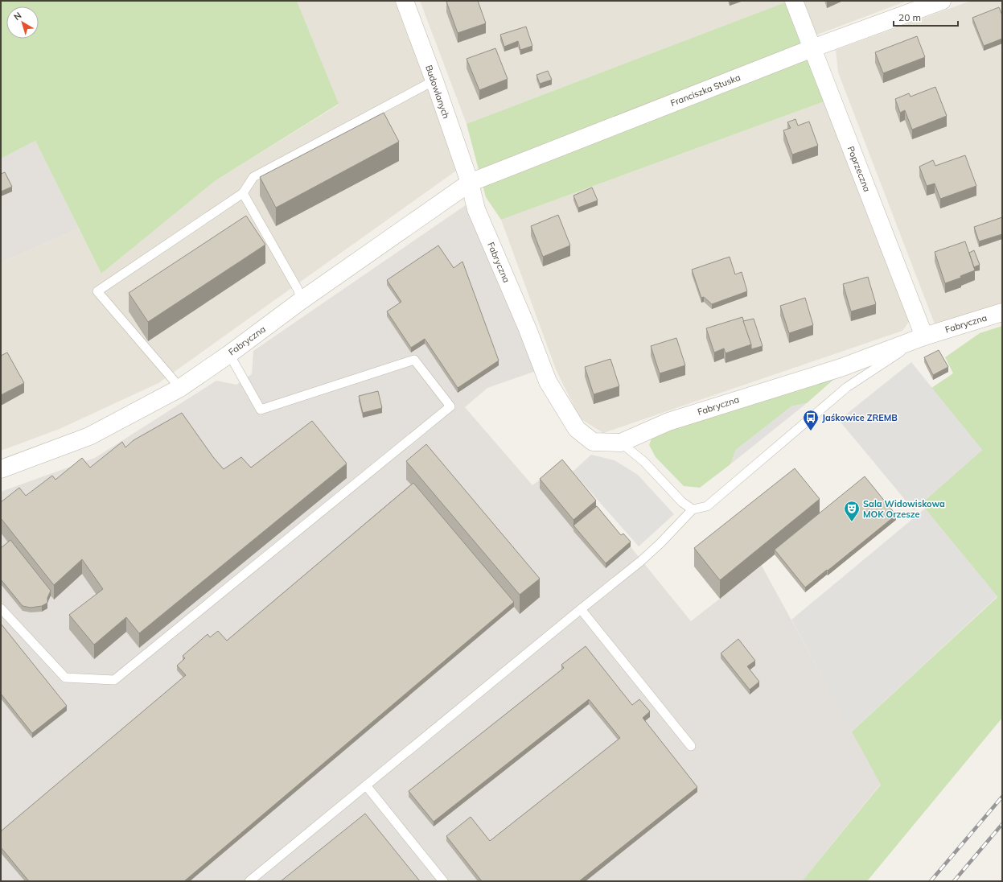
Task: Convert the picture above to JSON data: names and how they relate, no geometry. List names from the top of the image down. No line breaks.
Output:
{"streets":{"street":["Franciszka Stuska","Budowlanych","Poprzeczna","Fabryczna"]},"crossings":[["Franciszka Stuska","Budowlanych"],["Franciszka Stuska","Poprzeczna"],["Franciszka Stuska","Fabryczna"],["Budowlanych","Fabryczna"],["Poprzeczna","Fabryczna"]],"places":{"bus stop":["Jaśkowice ZREMB"],"theatre":["Sala Widowiskowa MOK Orzesze"]},"scale_bar":"20 m","north":"top left"}
